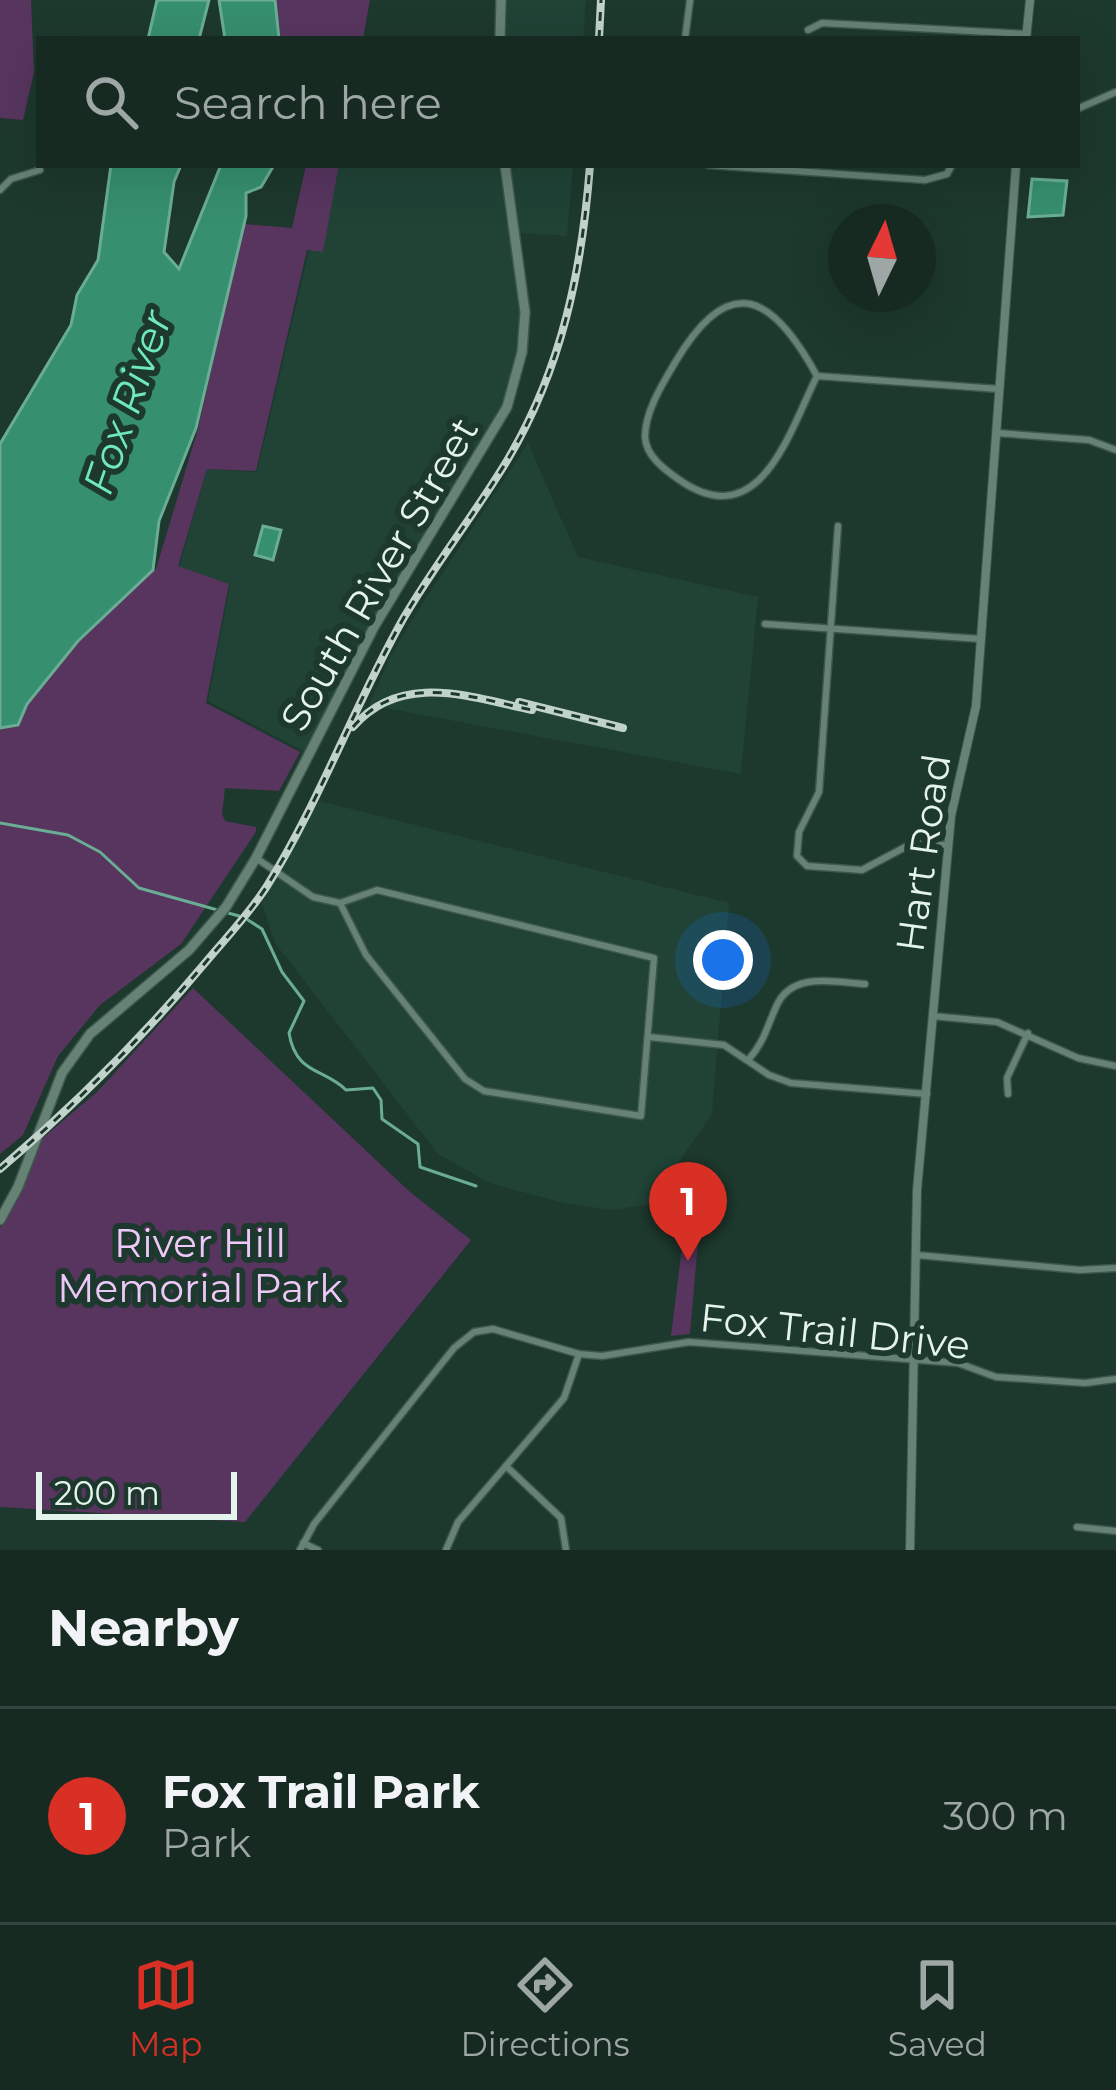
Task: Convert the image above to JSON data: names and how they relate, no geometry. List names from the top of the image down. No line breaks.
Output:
{"streets":{"main road":["South River Street"],"street":["Hart Road","Fox Trail Drive"]},"crossings":[["Hart Road","Fox Trail Drive"]],"water":["Fox River"],"parks":["River Hill Memorial Park"],"scale_bar":"200 m","north":"top","page":{"search":"Search here","pins":"1","scale":"200 m","heading":"Nearby","list":[{"mark":"1","name":"Fox Trail Park","note":"Park","value":"300 m"}],"nav":["Map","Directions","Saved"]}}
